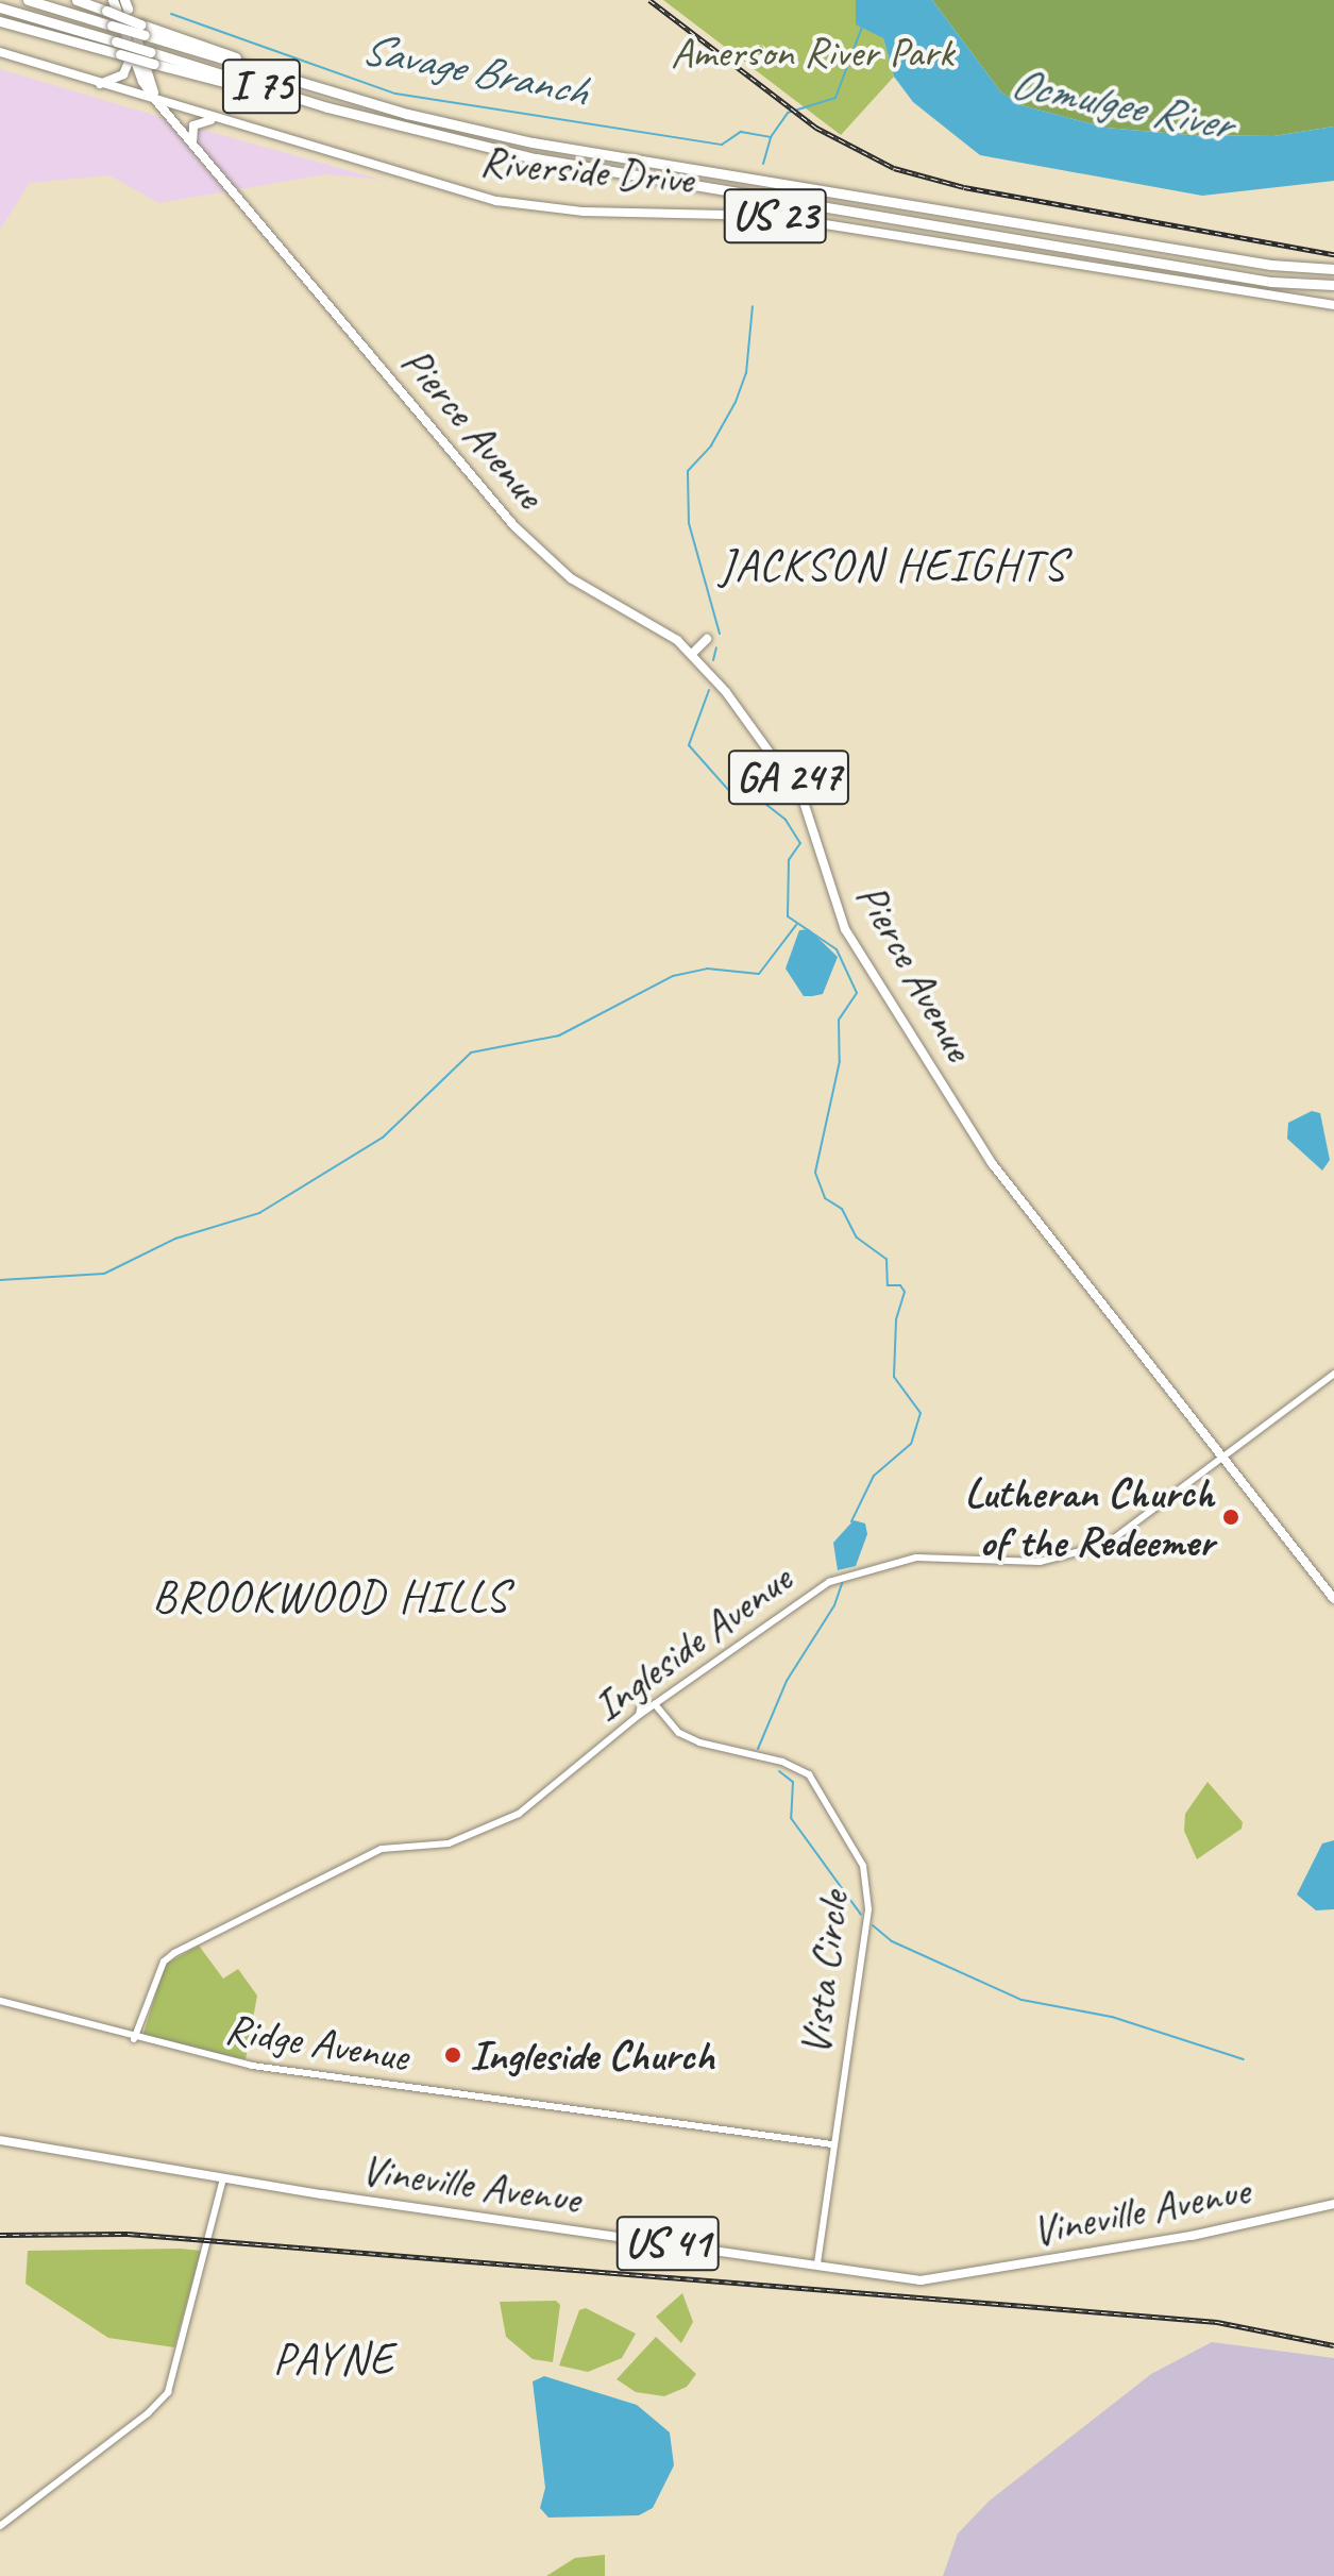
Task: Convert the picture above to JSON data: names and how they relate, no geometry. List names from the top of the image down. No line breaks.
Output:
{"streets":{"highway":["I 75"],"main road":["Riverside Drive","US 23","Pierce Avenue","GA 247","Vineville Avenue","US 41"],"street":["Ingleside Avenue","Vista Circle","Ridge Avenue"]},"crossings":[["Riverside Drive","Pierce Avenue"],["Pierce Avenue","Ingleside Avenue"],["Ingleside Avenue","Vista Circle"],["Ingleside Avenue","Ridge Avenue"],["Vista Circle","Ridge Avenue"],["Vista Circle","Vineville Avenue"]],"districts":["JACKSON HEIGHTS","BROOKWOOD HILLS","PAYNE"],"water":["Savage Branch","Ocmulgee River"],"parks":["Amerson River Park"],"places":["Lutheran Church of the Redeemer","Ingleside Church"]}
